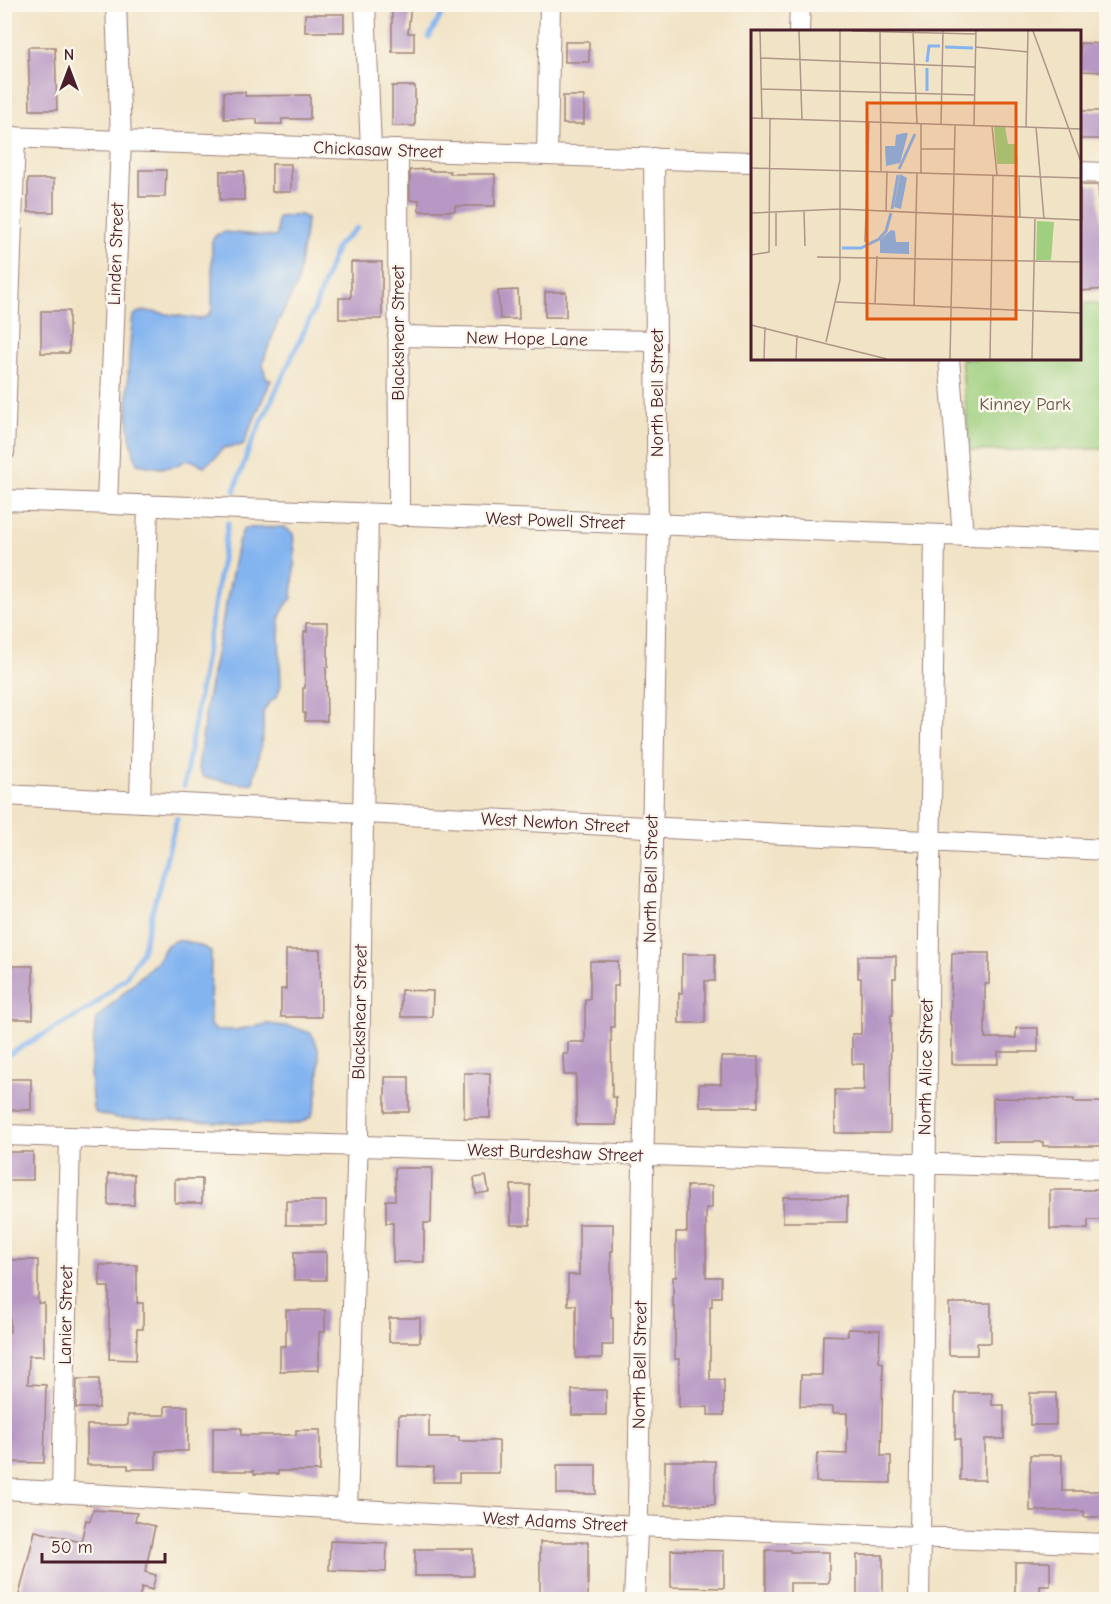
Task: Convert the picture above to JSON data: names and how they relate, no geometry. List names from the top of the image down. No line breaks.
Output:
{"streets":{"street":["Chickasaw Street","Linden Street","Blackshear Street","New Hope Lane","North Bell Street","West Powell Street","West Newton Street","North Alice Street","West Burdeshaw Street","Lanier Street","West Adams Street"]},"crossings":[["Chickasaw Street","Linden Street"],["Chickasaw Street","Blackshear Street"],["Chickasaw Street","North Bell Street"],["Linden Street","West Powell Street"],["Blackshear Street","New Hope Lane"],["Blackshear Street","West Powell Street"],["Blackshear Street","West Newton Street"],["Blackshear Street","West Burdeshaw Street"],["Blackshear Street","West Adams Street"],["New Hope Lane","North Bell Street"],["North Bell Street","West Powell Street"],["North Bell Street","West Newton Street"],["North Bell Street","West Burdeshaw Street"],["North Bell Street","West Adams Street"],["West Powell Street","North Alice Street"],["West Newton Street","North Alice Street"],["North Alice Street","West Burdeshaw Street"],["North Alice Street","West Adams Street"],["West Burdeshaw Street","Lanier Street"],["Lanier Street","West Adams Street"]],"parks":["Kinney Park"],"scale_bar":"50 m","north":"top"}
